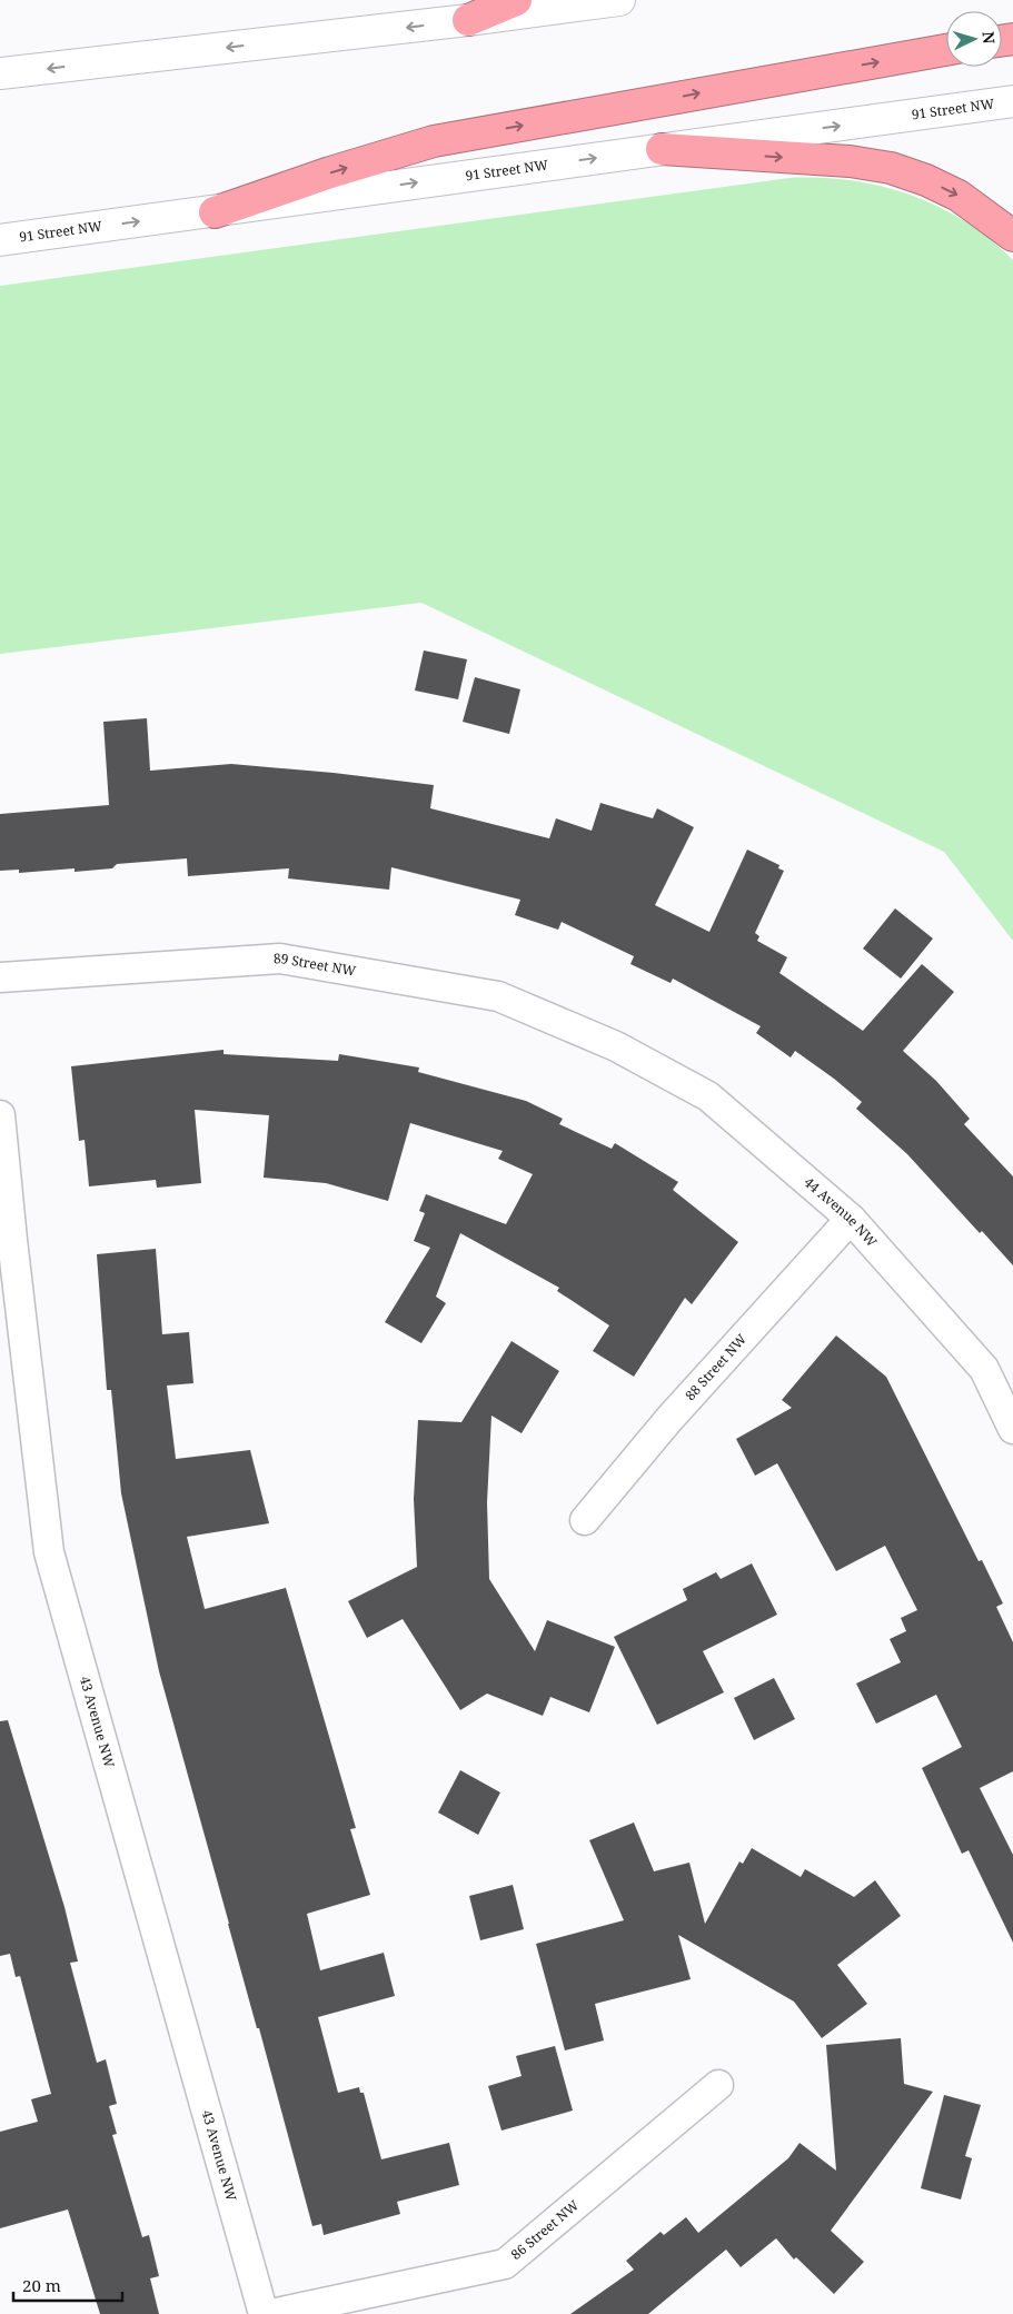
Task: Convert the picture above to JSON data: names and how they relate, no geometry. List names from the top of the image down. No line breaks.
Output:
{"streets":{"main road":["91 Street NW"],"street":["89 Street NW","44 Avenue NW","88 Street NW","43 Avenue NW","86 Street NW"]},"crossings":[["89 Street NW","44 Avenue NW"],["44 Avenue NW","88 Street NW"]],"scale_bar":"20 m","north":"right"}
